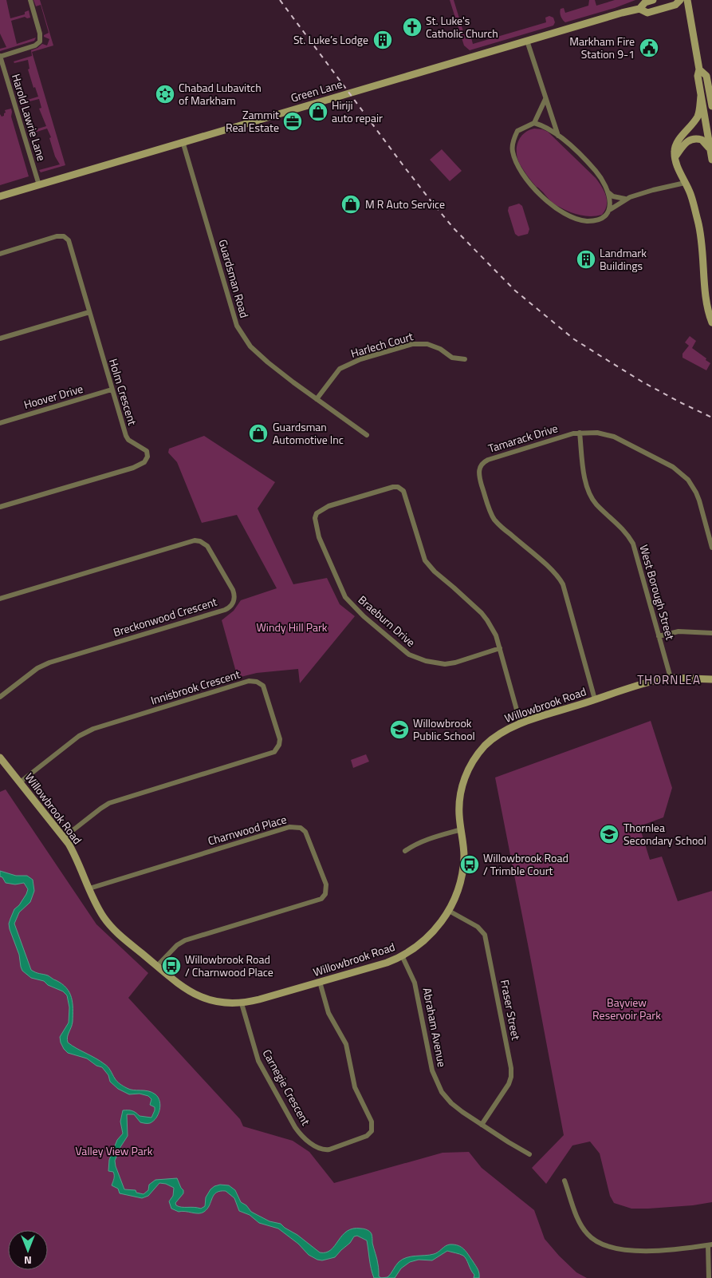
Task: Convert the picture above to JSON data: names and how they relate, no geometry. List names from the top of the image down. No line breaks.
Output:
{"streets":{"street":["Green Lane","Harold Lawrie Lane","Guardsman Road","Harlech Court","Holm Crescent","Hoover Drive","Tamarack Drive","West Borough Street","Breckonwood Crescent","Braeburn Drive","Innisbrook Crescent","Willowbrook Road","Charnwood Place","Fraser Street","Abraham Avenue","Carnegie Crescent"]},"crossings":[["Green Lane","Harold Lawrie Lane"],["Green Lane","Guardsman Road"],["Guardsman Road","Harlech Court"],["Holm Crescent","Hoover Drive"],["Tamarack Drive","West Borough Street"],["Tamarack Drive","Willowbrook Road"],["West Borough Street","Willowbrook Road"],["Braeburn Drive","Willowbrook Road"],["Innisbrook Crescent","Willowbrook Road"],["Willowbrook Road","Charnwood Place"],["Willowbrook Road","Fraser Street"],["Willowbrook Road","Abraham Avenue"],["Willowbrook Road","Carnegie Crescent"],["Fraser Street","Abraham Avenue"]],"districts":["THORNLEA"],"parks":["Windy Hill Park","Bayview Reservoir Park","Valley View Park"],"places":{"church":["St. Luke's Catholic Church"],"building":["St. Luke’s Lodge","Landmark Buildings"],"public building":["Markham Fire Station 9-1"],"synagogue":["Chabad Lubavitch of Markham"],"shop":["Hiriji auto repair","M R Auto Service","Guardsman Automotive Inc"],"office":["Zammit Real Estate"],"school or university":["Willowbrook Public School","Thornlea Secondary School"],"bus stop":["Willowbrook Road / Trimble Court","Willowbrook Road / Charnwood Place"]},"north":"bottom"}
